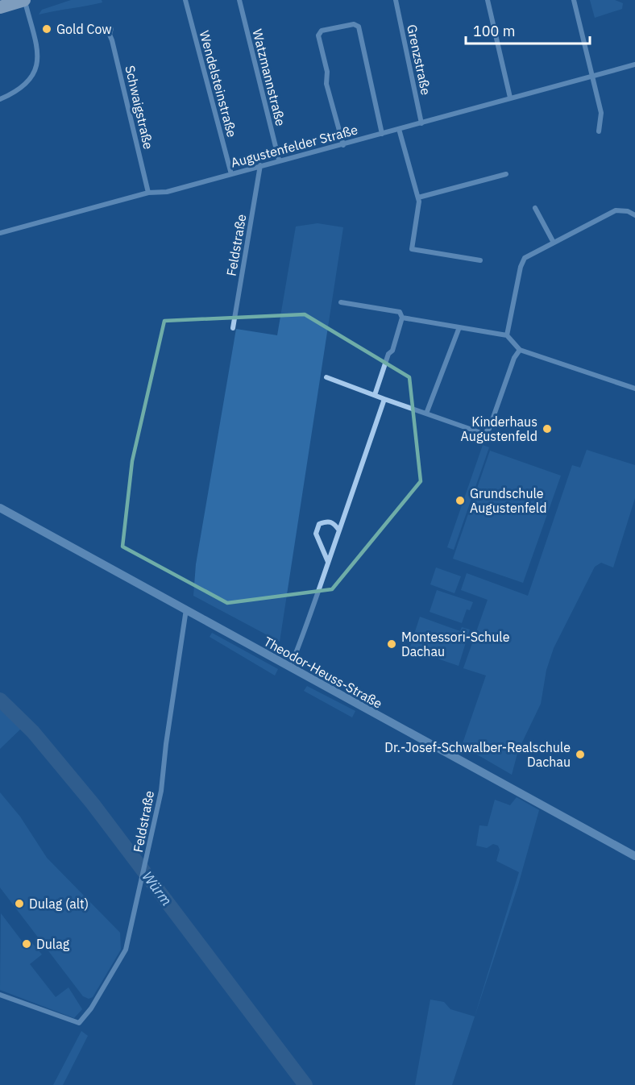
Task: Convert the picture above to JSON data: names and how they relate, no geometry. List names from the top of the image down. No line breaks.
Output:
{"streets":{"street":["Grenzstraße","Watzmannstraße","Wendelsteinstraße","Schwaigstraße","Augustenfelder Straße","Feldstraße","Theodor-Heuss-Straße"]},"crossings":[["Grenzstraße","Augustenfelder Straße"],["Watzmannstraße","Augustenfelder Straße"],["Wendelsteinstraße","Augustenfelder Straße"],["Schwaigstraße","Augustenfelder Straße"],["Augustenfelder Straße","Feldstraße"],["Feldstraße","Theodor-Heuss-Straße"]],"water":["Würm"],"places":["Gold Cow","Kinderhaus Augustenfeld","Grundschule Augustenfeld","Montessori-Schule Dachau","Dr.-Josef-Schwalber-Realschule Dachau","Dulag (alt)","Dulag"],"scale_bar":"100 m"}
